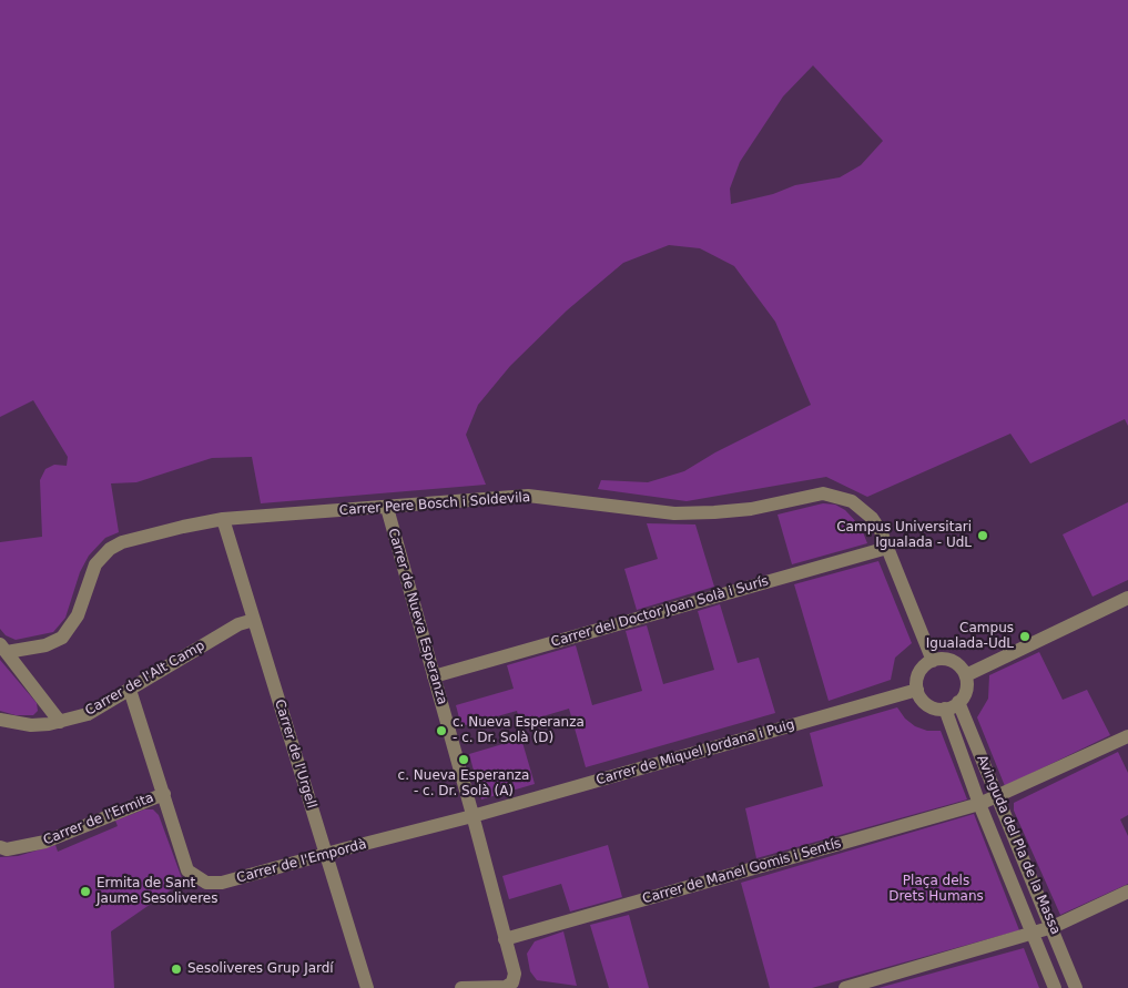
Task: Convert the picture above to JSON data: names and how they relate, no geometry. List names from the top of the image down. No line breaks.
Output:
{"streets":{"street":["Carrer Pere Bosch i Soldevila","Carrer del Doctor Joan Solà i Surís","Carrer de Nueva Esperanza","Carrer de l'Alt Camp","Carrer de Miquel Jordana i Puig","Carrer de l'Urgell","Carrer de l'Ermita","Avinguda del Pla de la Massa","Carrer de l'Empordà","Carrer de Manel Gomis i Sentís"]},"crossings":[["Carrer Pere Bosch i Soldevila","Carrer del Doctor Joan Solà i Surís"],["Carrer Pere Bosch i Soldevila","Carrer de Nueva Esperanza"],["Carrer Pere Bosch i Soldevila","Carrer de l'Urgell"],["Carrer del Doctor Joan Solà i Surís","Carrer de Nueva Esperanza"],["Carrer de Nueva Esperanza","Carrer de Miquel Jordana i Puig"],["Carrer de Nueva Esperanza","Carrer de l'Empordà"],["Carrer de Nueva Esperanza","Carrer de Manel Gomis i Sentís"],["Carrer de l'Alt Camp","Carrer de l'Urgell"],["Carrer de l'Alt Camp","Carrer de l'Empordà"],["Carrer de Miquel Jordana i Puig","Avinguda del Pla de la Massa"],["Carrer de Miquel Jordana i Puig","Carrer de l'Empordà"],["Carrer de l'Urgell","Carrer de l'Empordà"],["Carrer de l'Ermita","Carrer de l'Empordà"],["Avinguda del Pla de la Massa","Carrer de Manel Gomis i Sentís"]],"parks":["Plaça dels Drets Humans"],"places":["Campus Universitari Igualada - UdL","Campus Igualada-UdL","c. Nueva Esperanza - c. Dr. Solà (D)","c. Nueva Esperanza - c. Dr. Solà (A)","Ermita de Sant Jaume Sesoliveres","Sesoliveres Grup Jardí"]}
